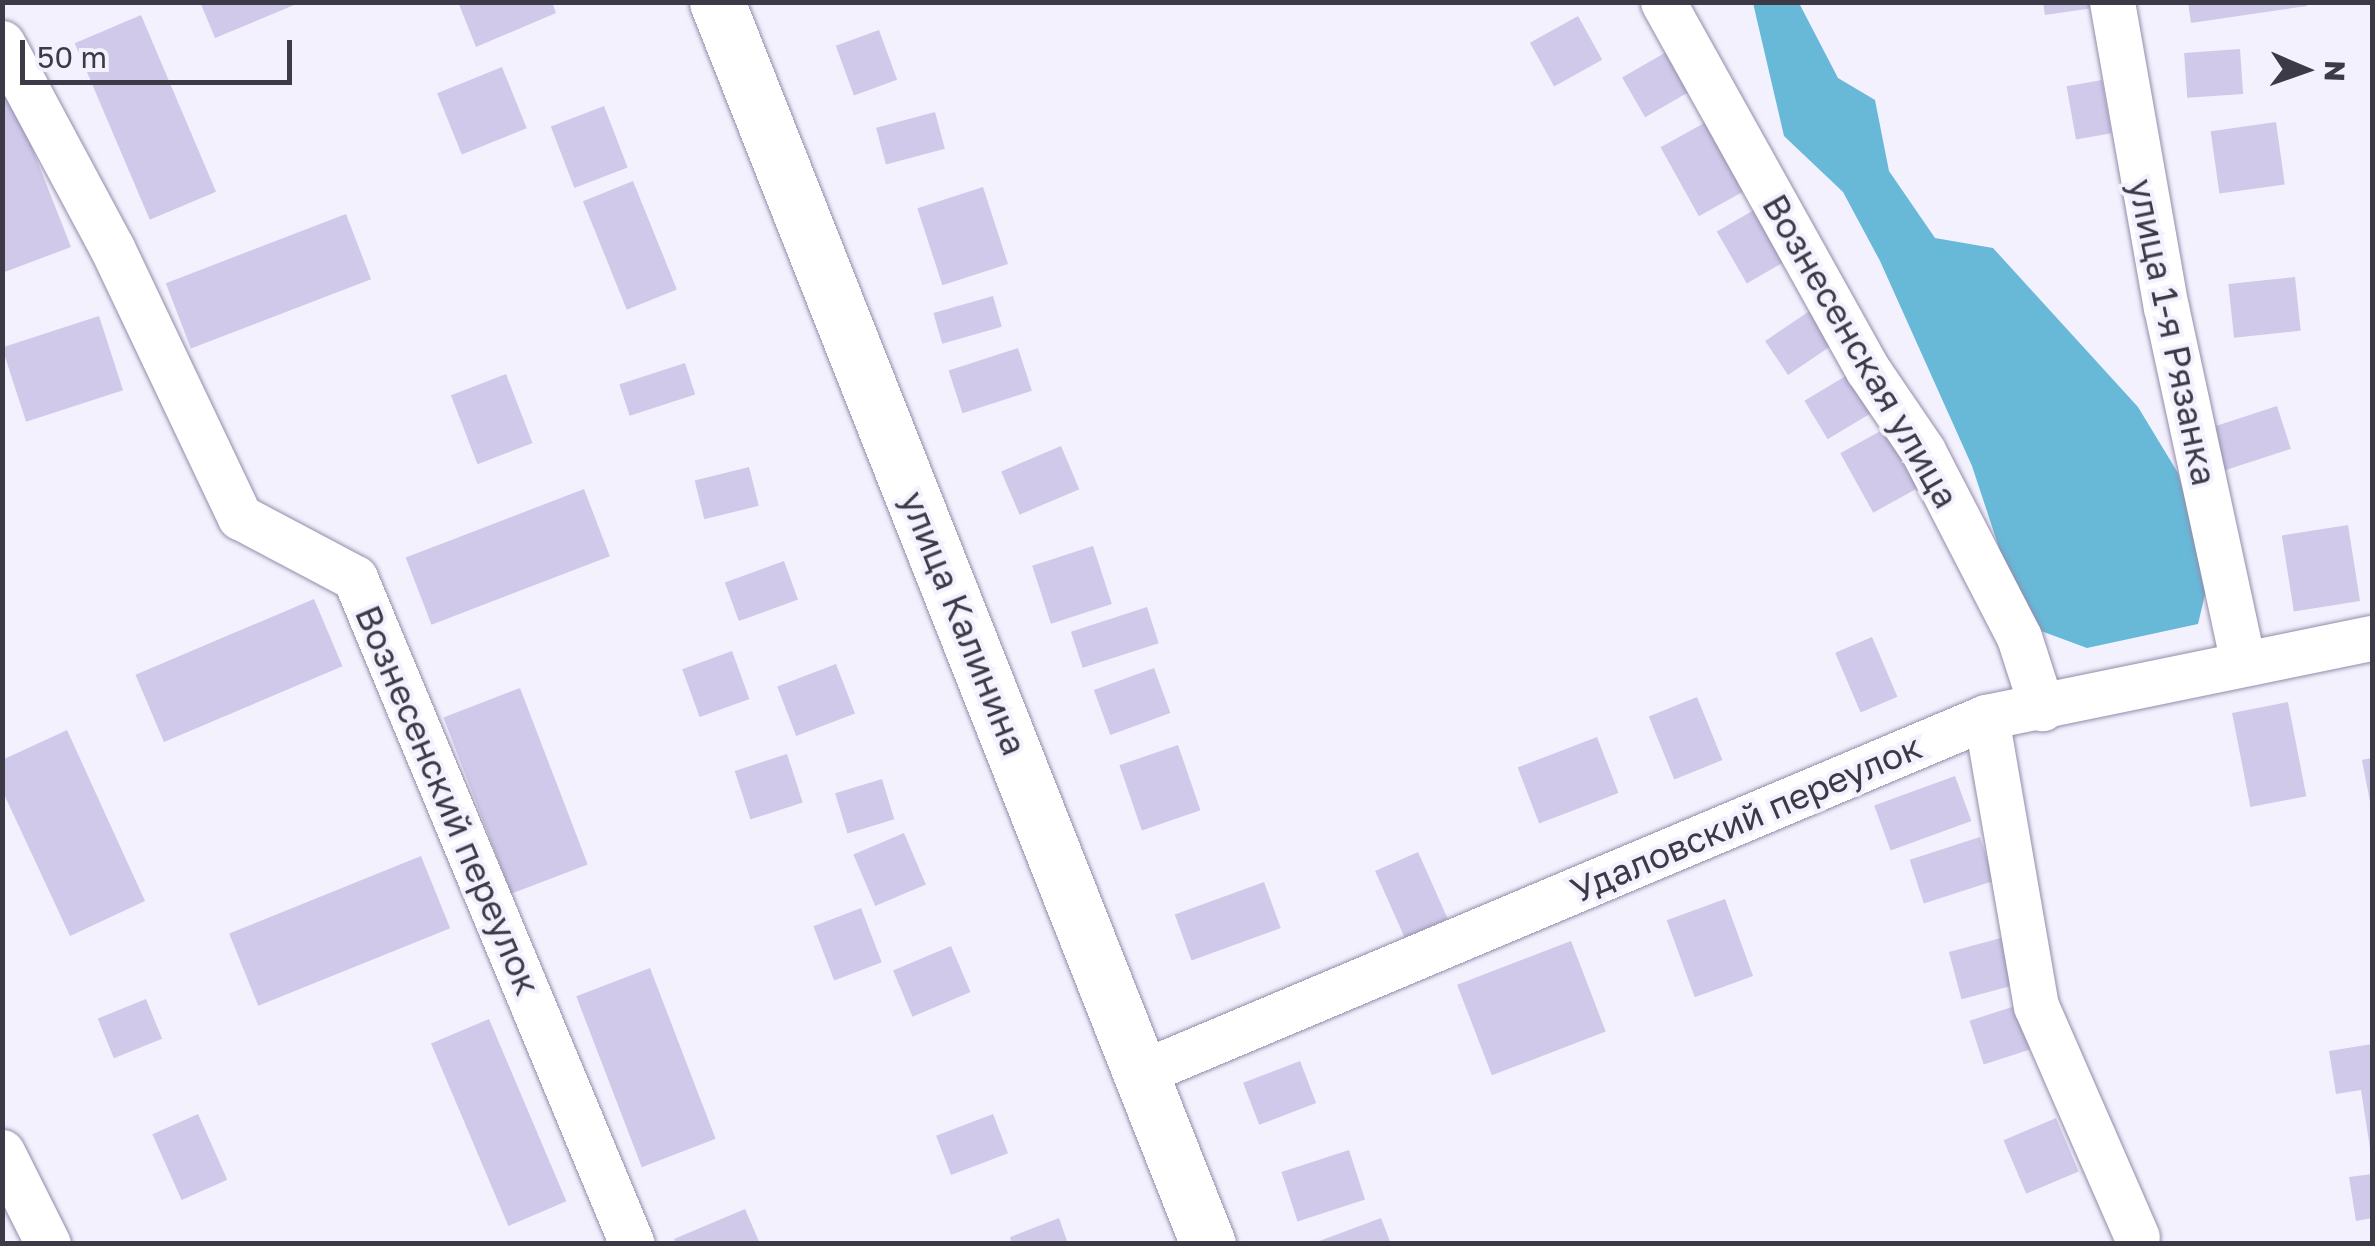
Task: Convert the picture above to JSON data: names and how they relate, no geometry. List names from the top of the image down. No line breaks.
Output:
{"streets":{"main road":["улица Калинина"],"street":["улица 1-я Рязанка","Вознесенская улица","Вознесенский переулок","Удаловский переулок"]},"crossings":[["улица 1-я Рязанка","Удаловский переулок"],["Вознесенская улица","Удаловский переулок"],["улица Калинина","Удаловский переулок"]],"scale_bar":"50 m","north":"right"}
